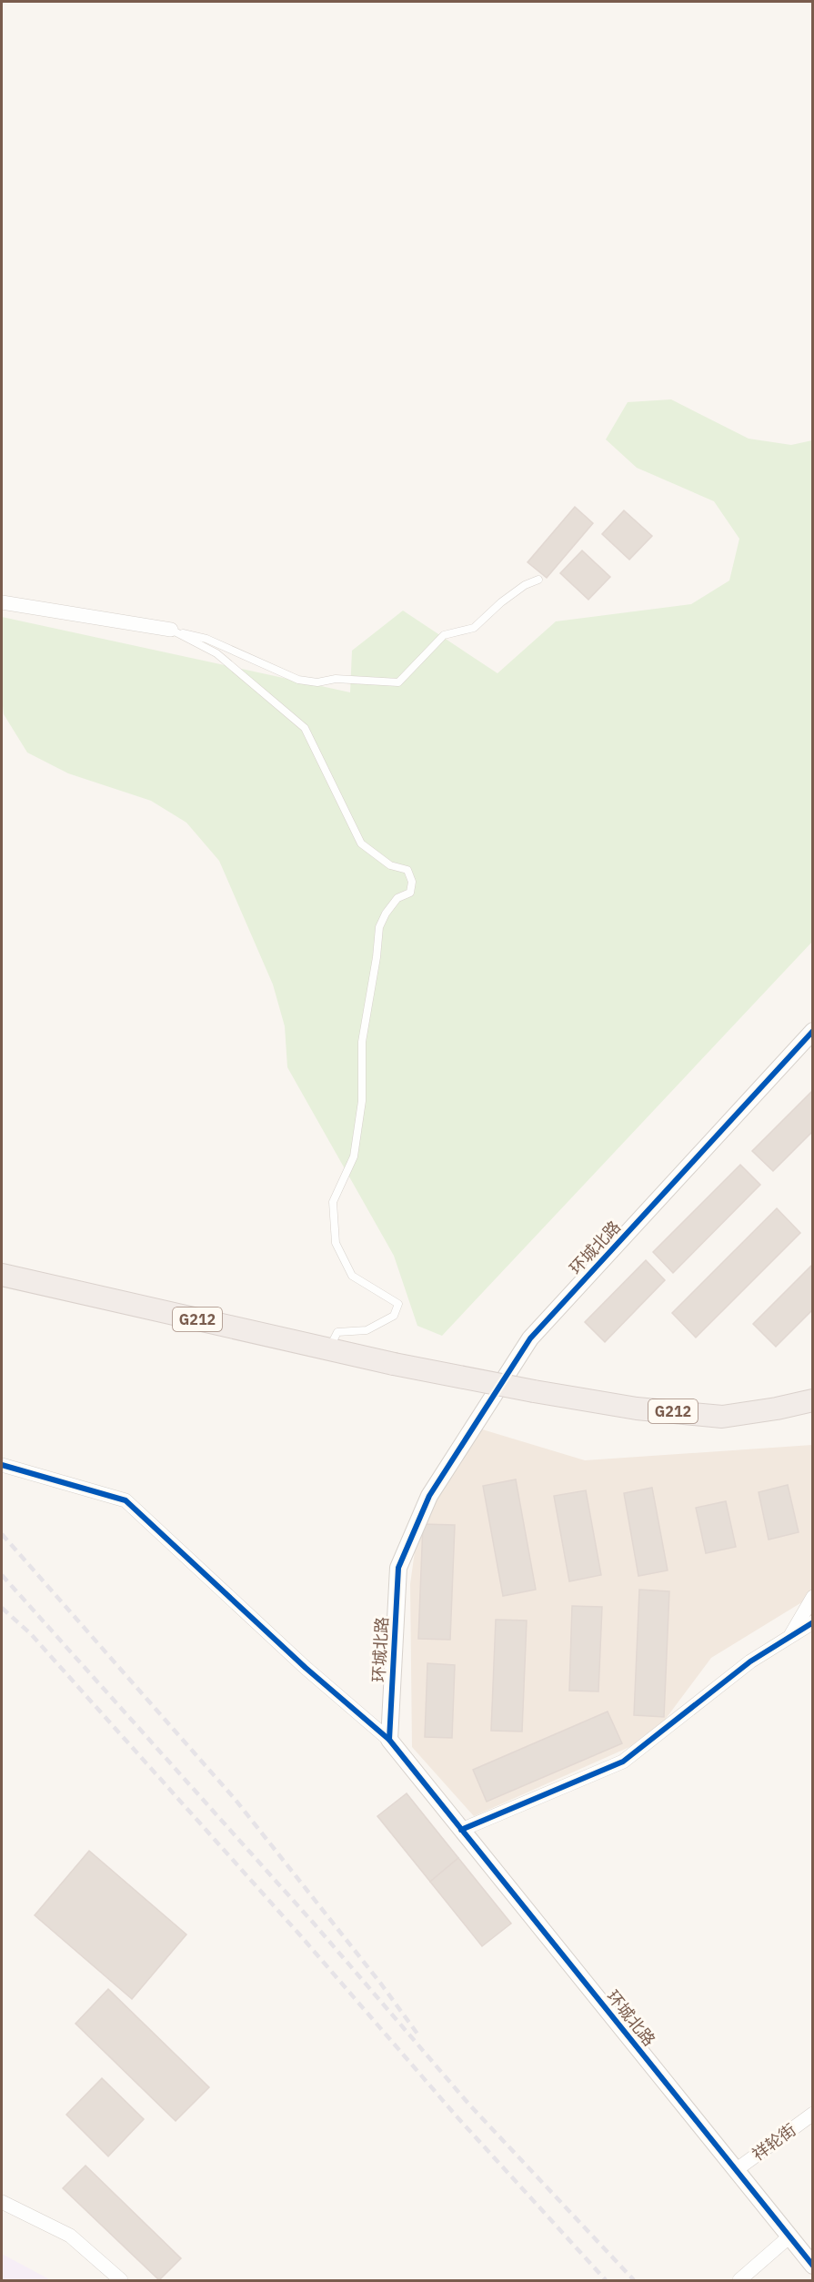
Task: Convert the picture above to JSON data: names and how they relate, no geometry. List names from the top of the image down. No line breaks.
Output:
{"streets":{"highway":["G212"],"street":["环城北路","祥轮街"]},"crossings":[["环城北路","祥轮街"]]}
